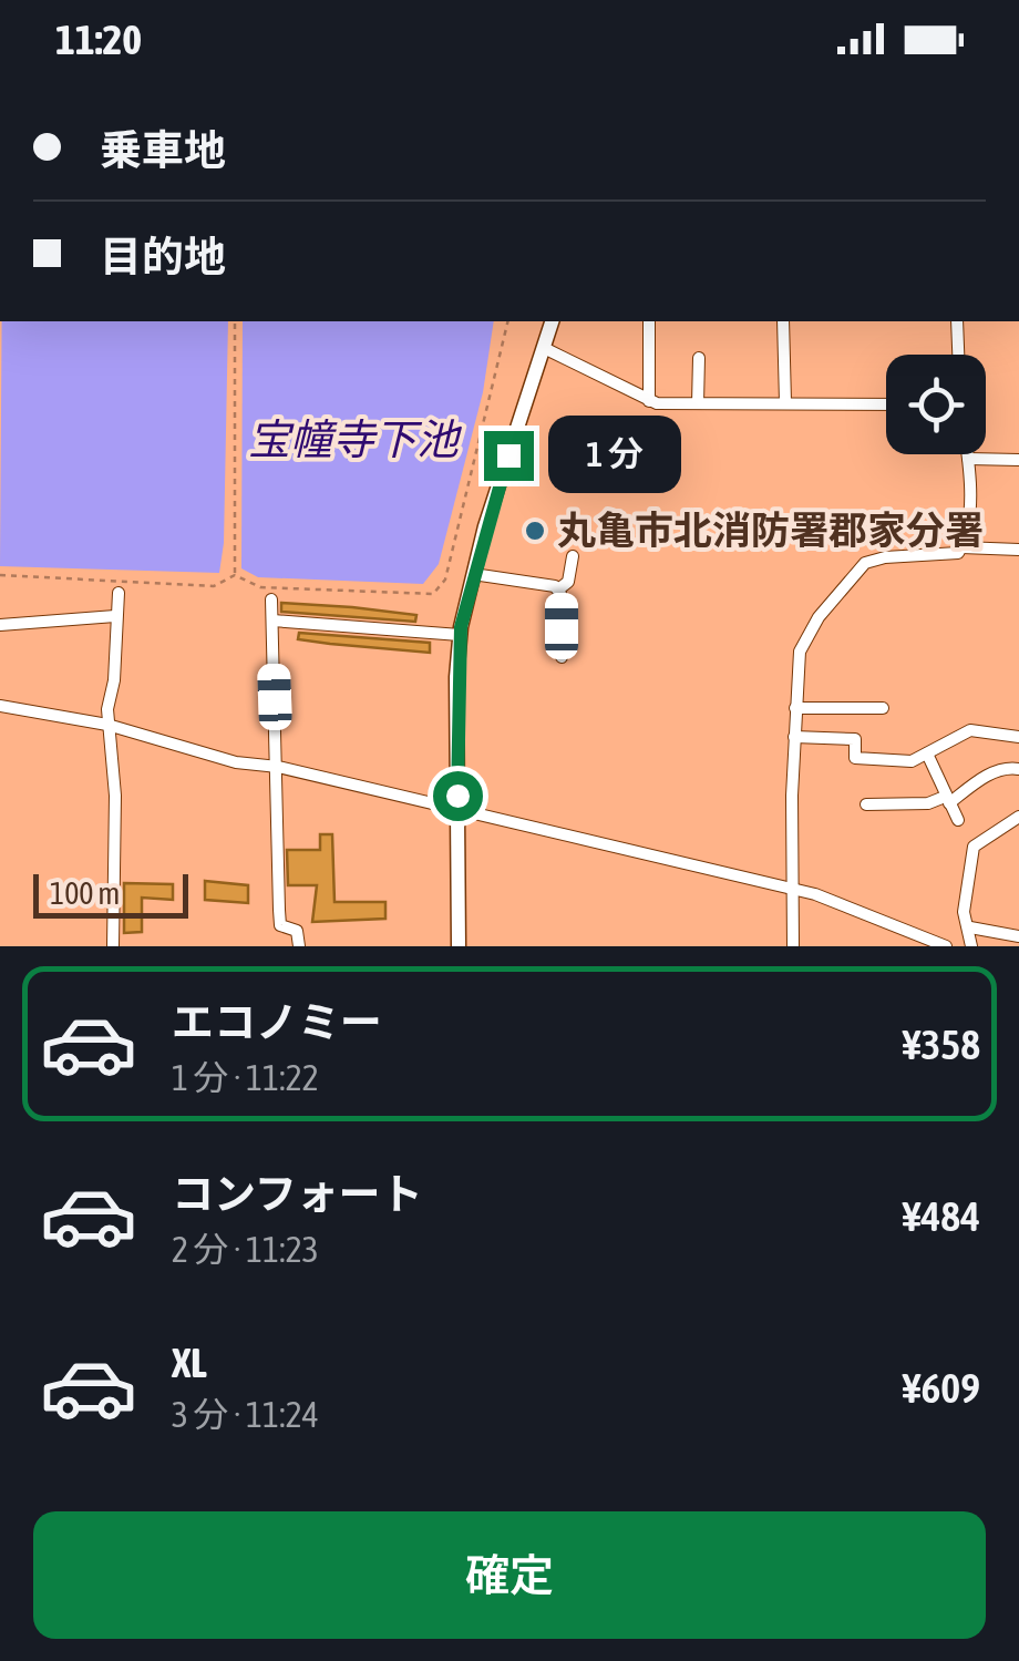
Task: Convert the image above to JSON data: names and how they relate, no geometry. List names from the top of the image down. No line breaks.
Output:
{"water":["宝幢寺下池"],"places":["丸亀市北消防署郡家分署"],"scale_bar":"100 m","page":{"status":"11:20","banner":["乗車地","目的地"],"bubble":"1 分","scale":"100 m","list":[{"name":"エコノミー","note":"1 分 · 11:22","value":"¥358"},{"name":"コンフォート","note":"2 分 · 11:23","value":"¥484"},{"name":"XL","note":"3 分 · 11:24","value":"¥609"}],"buttons":"確定"}}
